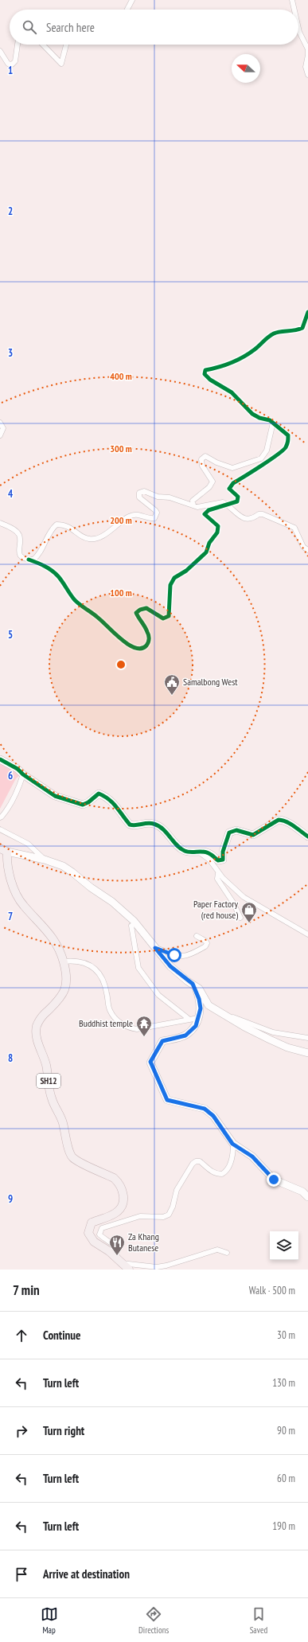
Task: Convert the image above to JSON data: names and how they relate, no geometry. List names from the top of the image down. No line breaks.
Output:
{"streets":{"main road":["SH12"]},"places":{"public building":["Samalbong West"],"shop":["Paper Factory (red house)"],"temple":["Buddhist temple"],"restaurant":["Za Khang Butanese"]},"north":"left","page":{"search":"Search here","heading":["7 min","Walk · 500 m"],"list":[["Continue","30 m"],["Turn left","130 m"],["Turn right","90 m"],["Turn left","60 m"],["Turn left","190 m"],"Arrive at destination"],"nav":["Map","Directions","Saved"]},"grid":{"rows":["1","2","3","4","5","6","7","8","9"]},"rings":["400 m","300 m","200 m","100 m"]}
